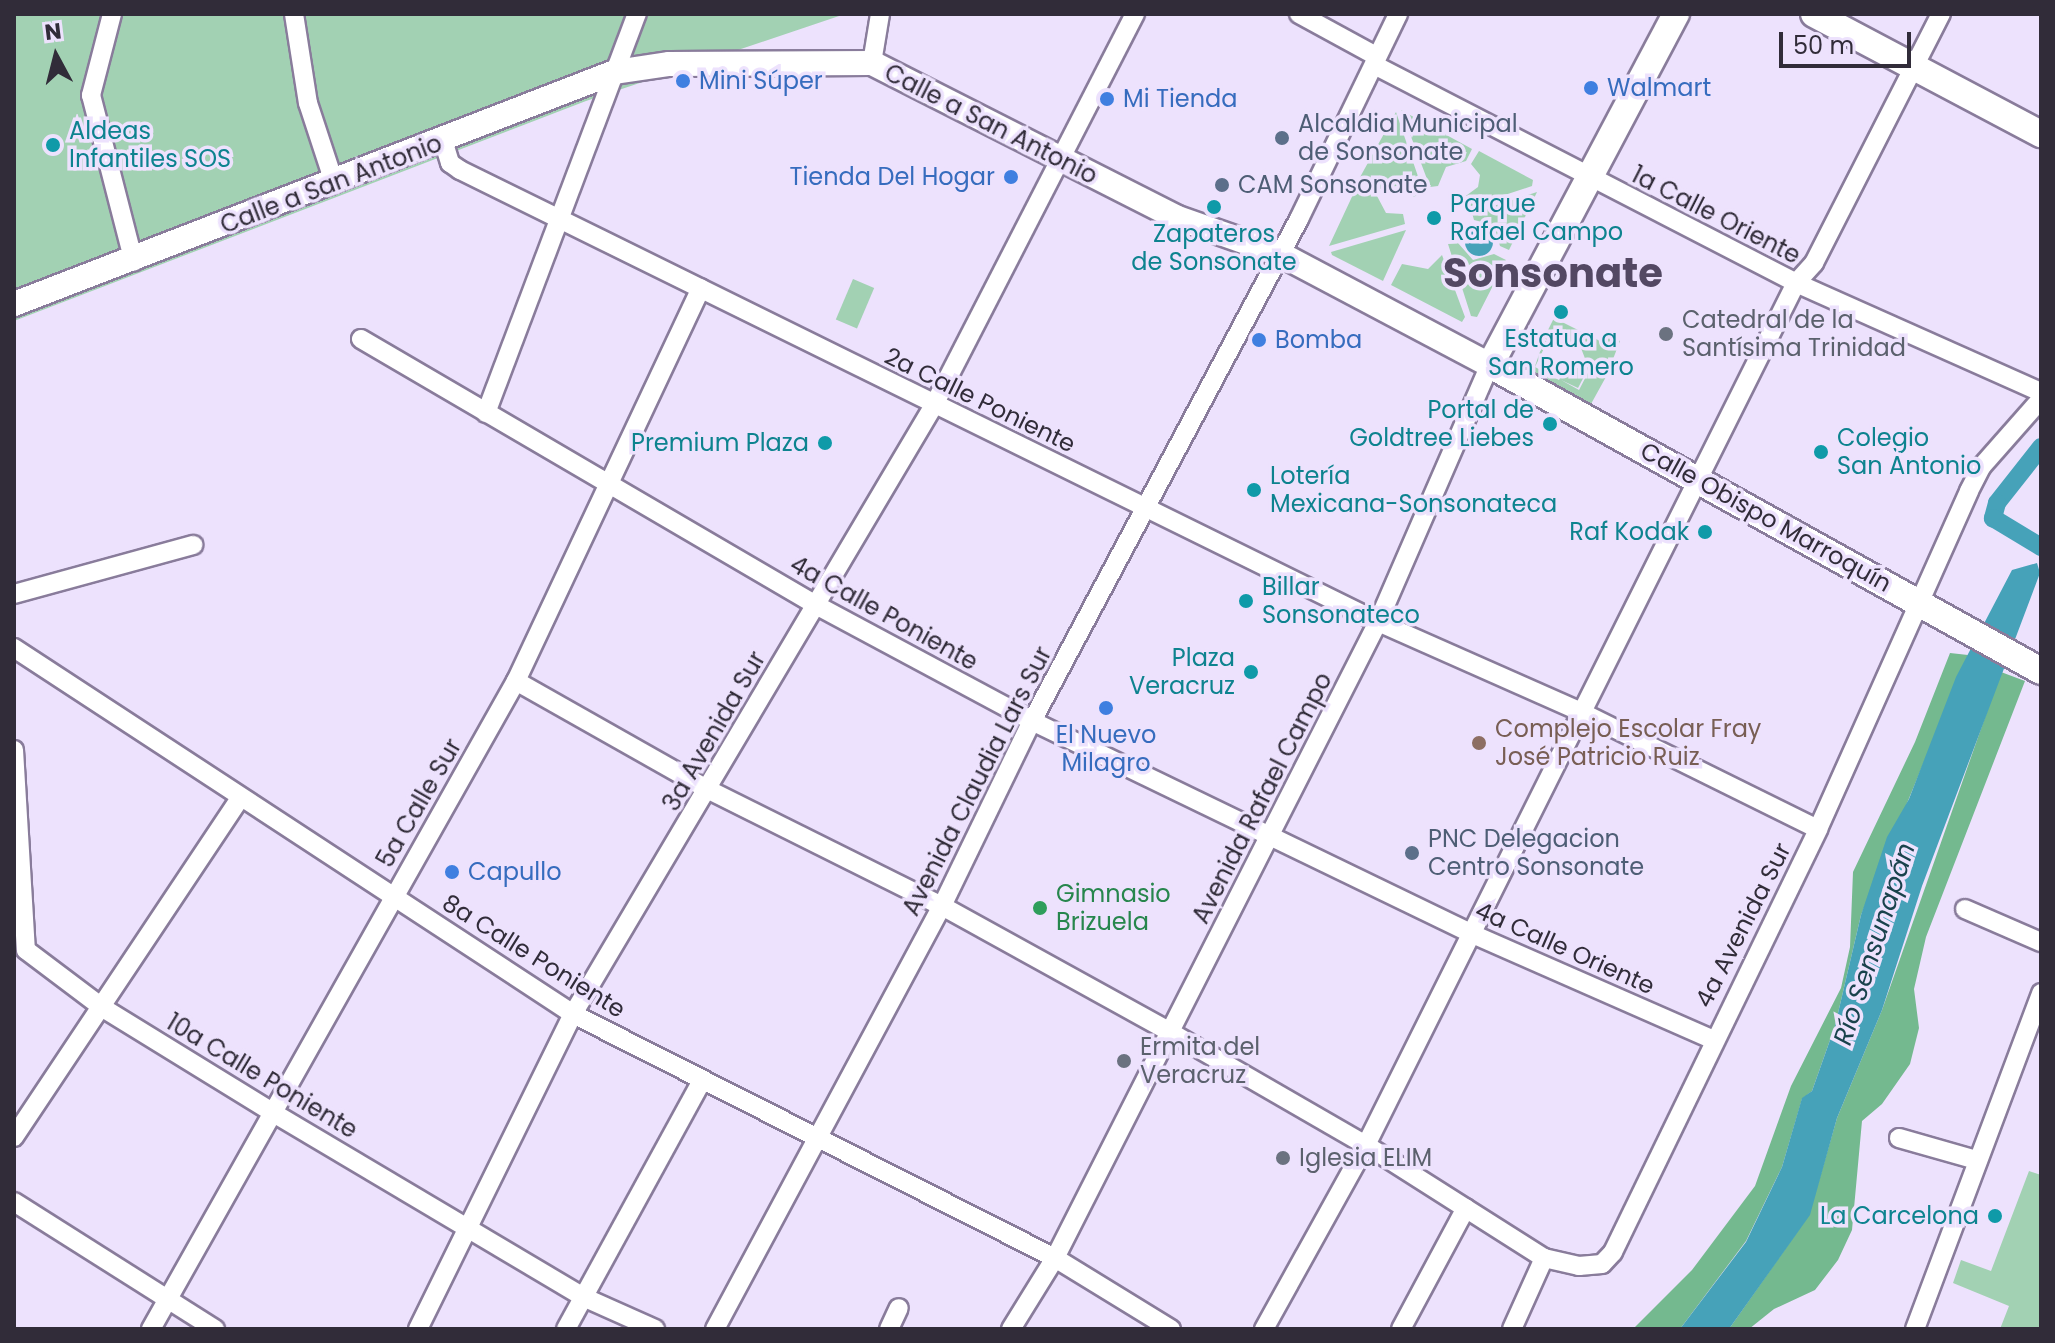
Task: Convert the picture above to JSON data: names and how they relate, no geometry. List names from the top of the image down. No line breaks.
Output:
{"streets":{"main road":["Calle Obispo Marroquín"],"street":["Calle a San Antonio","1a Calle Oriente","2a Calle Poniente","4a Calle Poniente","3a Avenida Sur","Avenida Claudia Lars Sur","Avenida Rafael Campo","5a Calle Sur","4a Avenida Sur","4a Calle Oriente","8a Calle Poniente","10a Calle Poniente"]},"crossings":[["Calle a San Antonio","2a Calle Poniente"],["Calle a San Antonio","Calle Obispo Marroquín"],["Calle a San Antonio","3a Avenida Sur"],["Calle a San Antonio","Avenida Claudia Lars Sur"],["Calle a San Antonio","Avenida Rafael Campo"],["1a Calle Oriente","Avenida Claudia Lars Sur"],["2a Calle Poniente","3a Avenida Sur"],["2a Calle Poniente","Avenida Claudia Lars Sur"],["2a Calle Poniente","Avenida Rafael Campo"],["2a Calle Poniente","5a Calle Sur"],["2a Calle Poniente","4a Avenida Sur"],["Calle Obispo Marroquín","Avenida Rafael Campo"],["Calle Obispo Marroquín","4a Avenida Sur"],["4a Calle Poniente","3a Avenida Sur"],["4a Calle Poniente","Avenida Claudia Lars Sur"],["4a Calle Poniente","Avenida Rafael Campo"],["4a Calle Poniente","5a Calle Sur"],["4a Calle Poniente","4a Calle Oriente"],["3a Avenida Sur","8a Calle Poniente"],["3a Avenida Sur","10a Calle Poniente"],["Avenida Claudia Lars Sur","8a Calle Poniente"],["Avenida Rafael Campo","4a Calle Oriente"],["Avenida Rafael Campo","8a Calle Poniente"],["5a Calle Sur","8a Calle Poniente"],["5a Calle Sur","10a Calle Poniente"],["4a Avenida Sur","4a Calle Oriente"]],"districts":["Sonsonate"],"water":["Río Sensunapán"],"places":["Mini Súper","Walmart","Mi Tienda","Alcaldia Municipal de Sonsonate","Aldeas Infantiles SOS","Tienda Del Hogar","CAM Sonsonate","Zapateros de Sonsonate","Parque Rafael Campo","Estatua a San Romero","Catedral de la Santísima Trinidad","Bomba","Portal de Goldtree Liebes","Premium Plaza","Colegio San Antonio","Lotería Mexicana-Sonsonateca","Raf Kodak","Billar Sonsonateco","Plaza Veracruz","El Nuevo Milagro","Complejo Escolar Fray José Patricio Ruiz","PNC Delegacion Centro Sonsonate","Capullo","Gimnasio Brizuela","Ermita del Veracruz","Iglesia ELIM","La Carcelona"],"scale_bar":"50 m","north":"top"}
